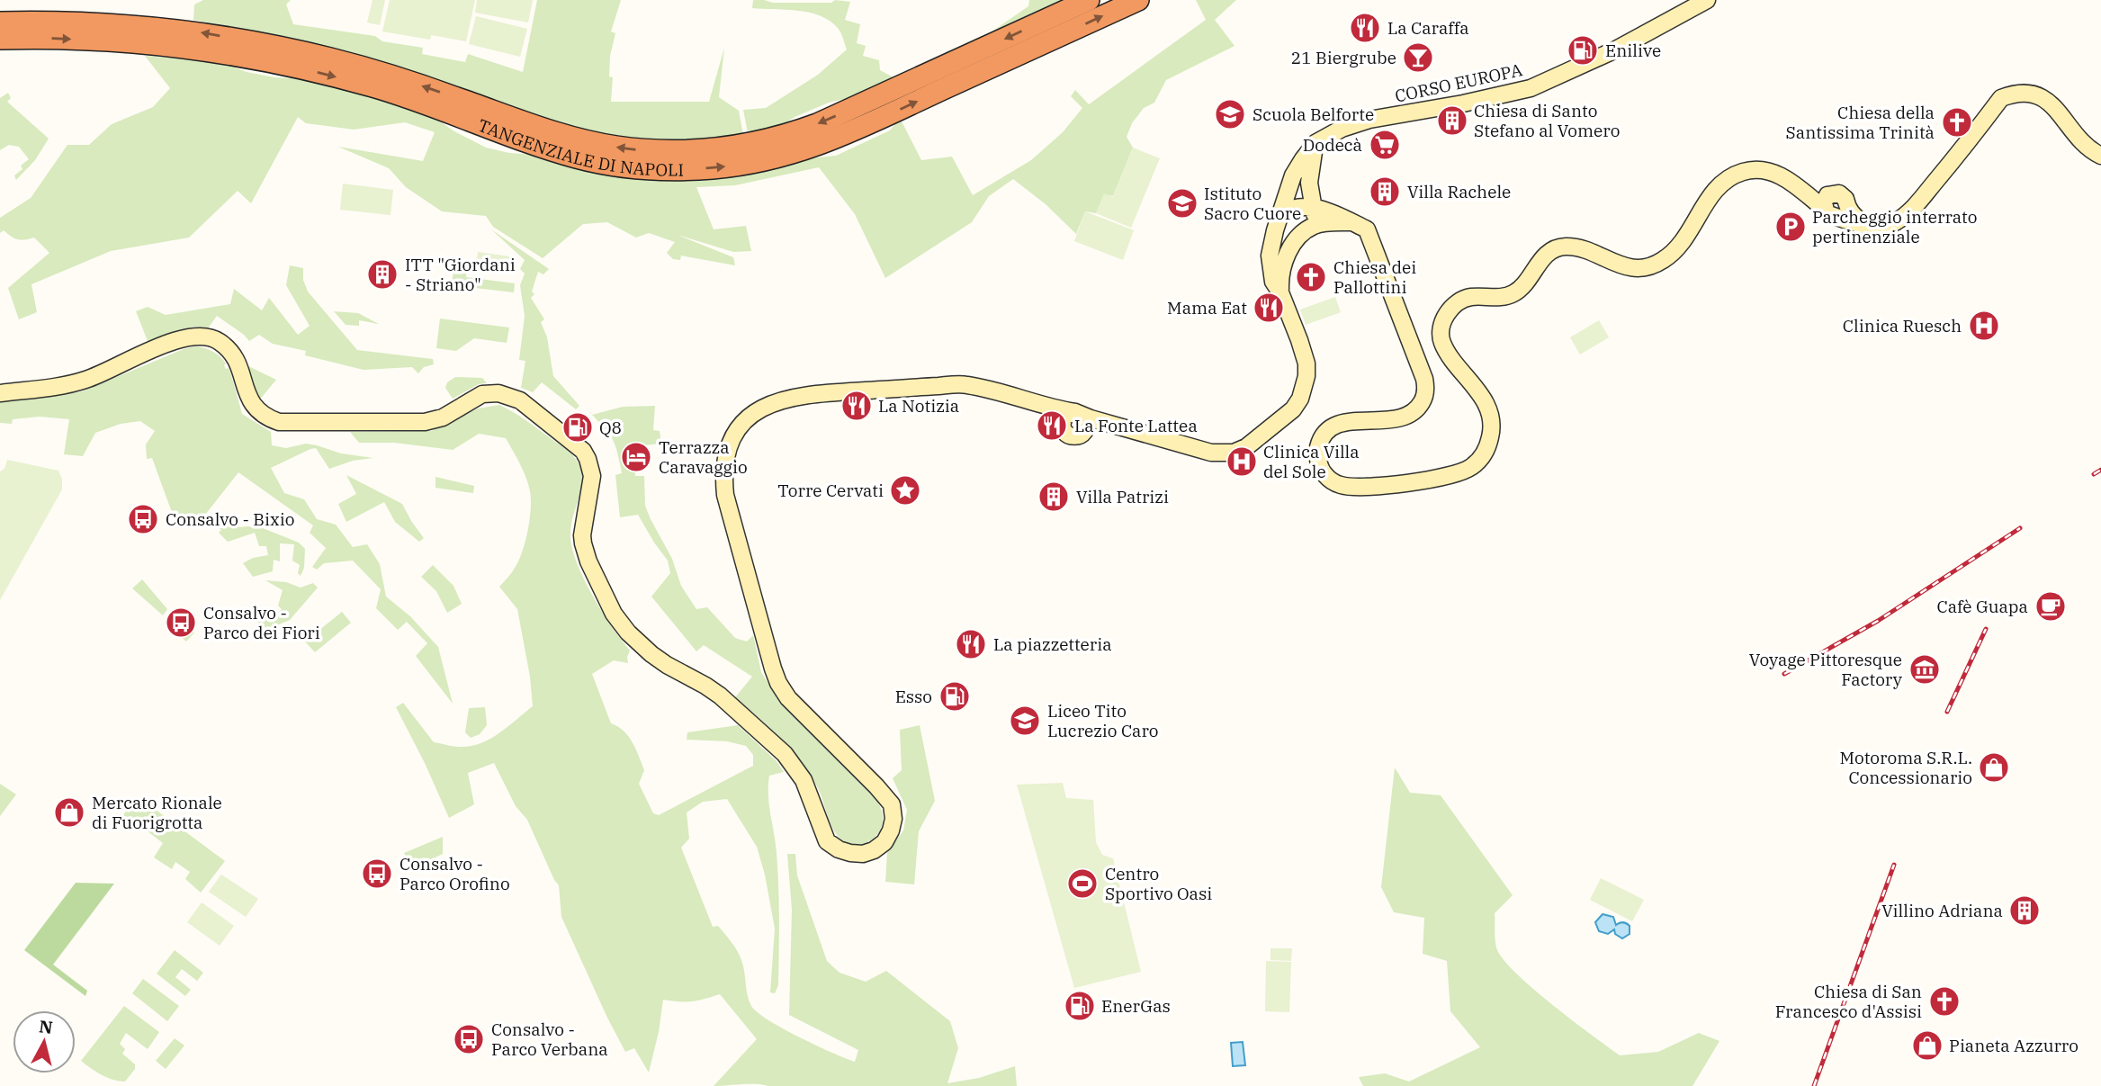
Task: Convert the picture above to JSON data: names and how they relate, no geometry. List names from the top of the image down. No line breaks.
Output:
{"streets":{"highway":["TANGENZIALE DI NAPOLI"],"main road":["CORSO EUROPA"]},"places":{"restaurant":["La Caraffa","Mama Eat","La Notizia","La Fonte Lattea","La piazzetteria"],"fuel station":["Enilive","Q8","Esso","EnerGas"],"bar":["21 Biergrube"],"school or university":["Scuola Belforte","Istituto Sacro Cuore","Liceo Tito Lucrezio Caro"],"building":["Chiesa di Santo Stefano al Vomero","Villa Rachele","ITT \"Giordani - Striano\"","Villa Patrizi","Villino Adriana"],"church":["Chiesa della Santissima Trinità","Chiesa dei Pallottini","Chiesa di San Francesco d'Assisi"],"supermarket":["Dodecà"],"parking":["Parcheggio interrato pertinenziale"],"hospital":["Clinica Ruesch","Clinica Villa del Sole"],"hotel":["Terrazza Caravaggio"],"place":["Torre Cervati"],"bus stop":["Consalvo - Bixio","Consalvo - Parco dei Fiori","Consalvo - Parco Orofino","Consalvo - Parco Verbana"],"cafe":["Cafè Guapa"],"museum":["Voyage Pittoresque Factory"],"shop":["Motoroma S.R.L. Concessionario","Mercato Rionale di Fuorigrotta","Pianeta Azzurro"],"sports":["Centro Sportivo Oasi"]},"north":"top"}
